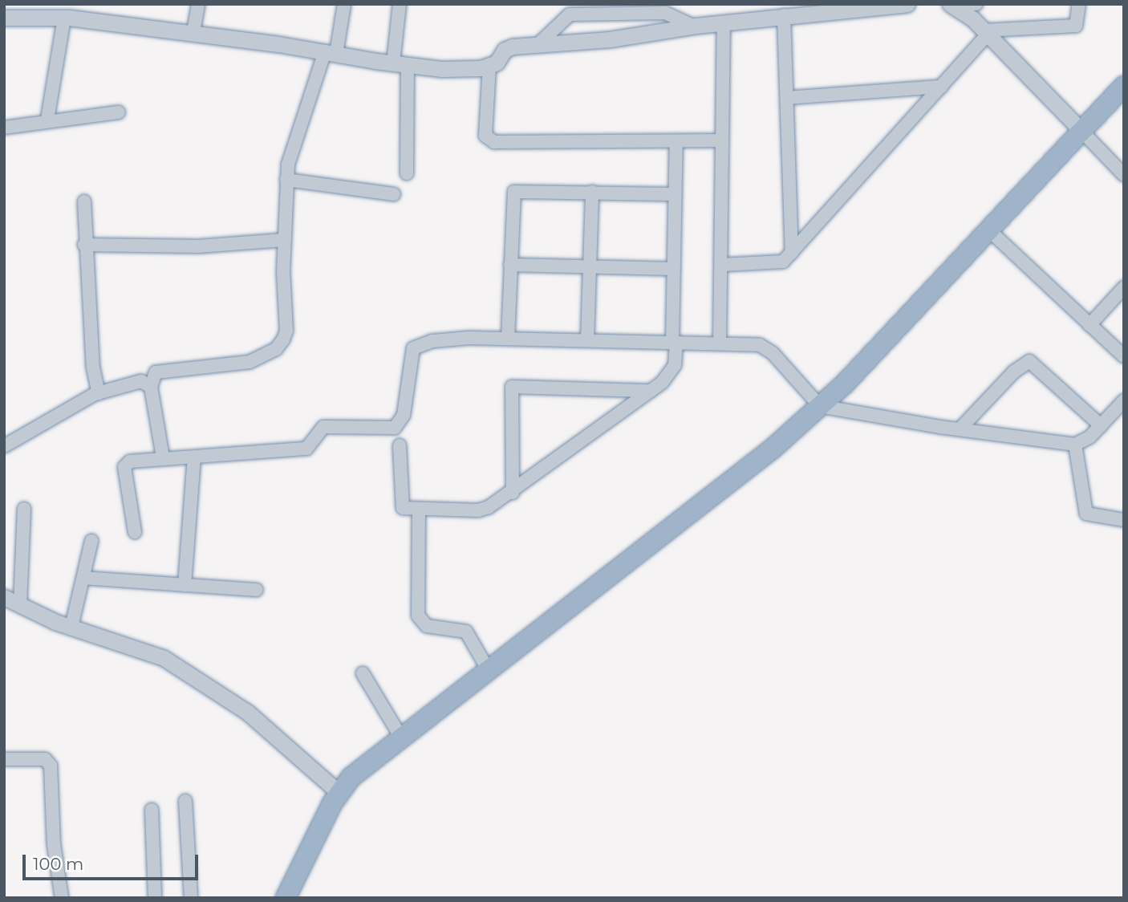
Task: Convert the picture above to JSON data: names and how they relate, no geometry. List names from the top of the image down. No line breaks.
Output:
{"scale_bar":"100 m"}
